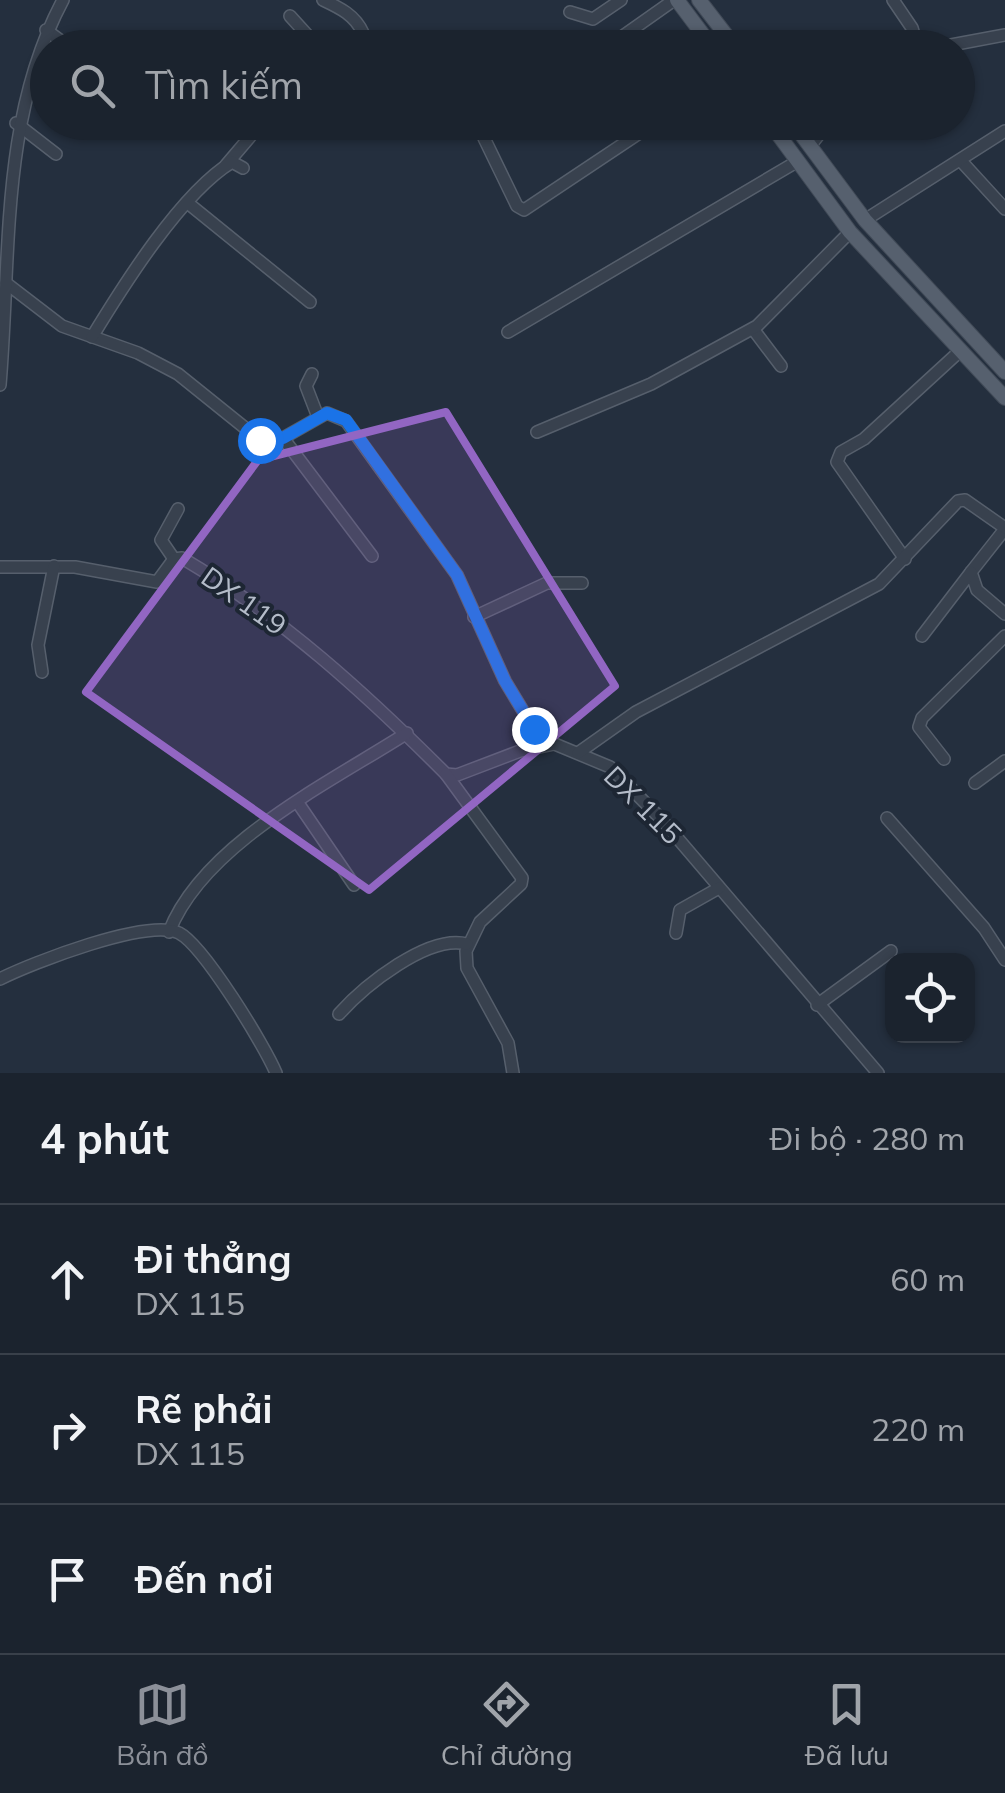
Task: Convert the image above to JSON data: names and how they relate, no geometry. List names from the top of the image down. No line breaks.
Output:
{"streets":{"street":["DX 119","DX 115"]},"page":{"search":"Tìm kiếm","heading":["4 phút","Đi bộ · 280 m"],"list":[["Đi thẳng","DX 115","60 m"],["Rẽ phải","DX 115","220 m"],"Đến nơi"],"nav":["Bản đồ","Chỉ đường","Đã lưu"]}}
